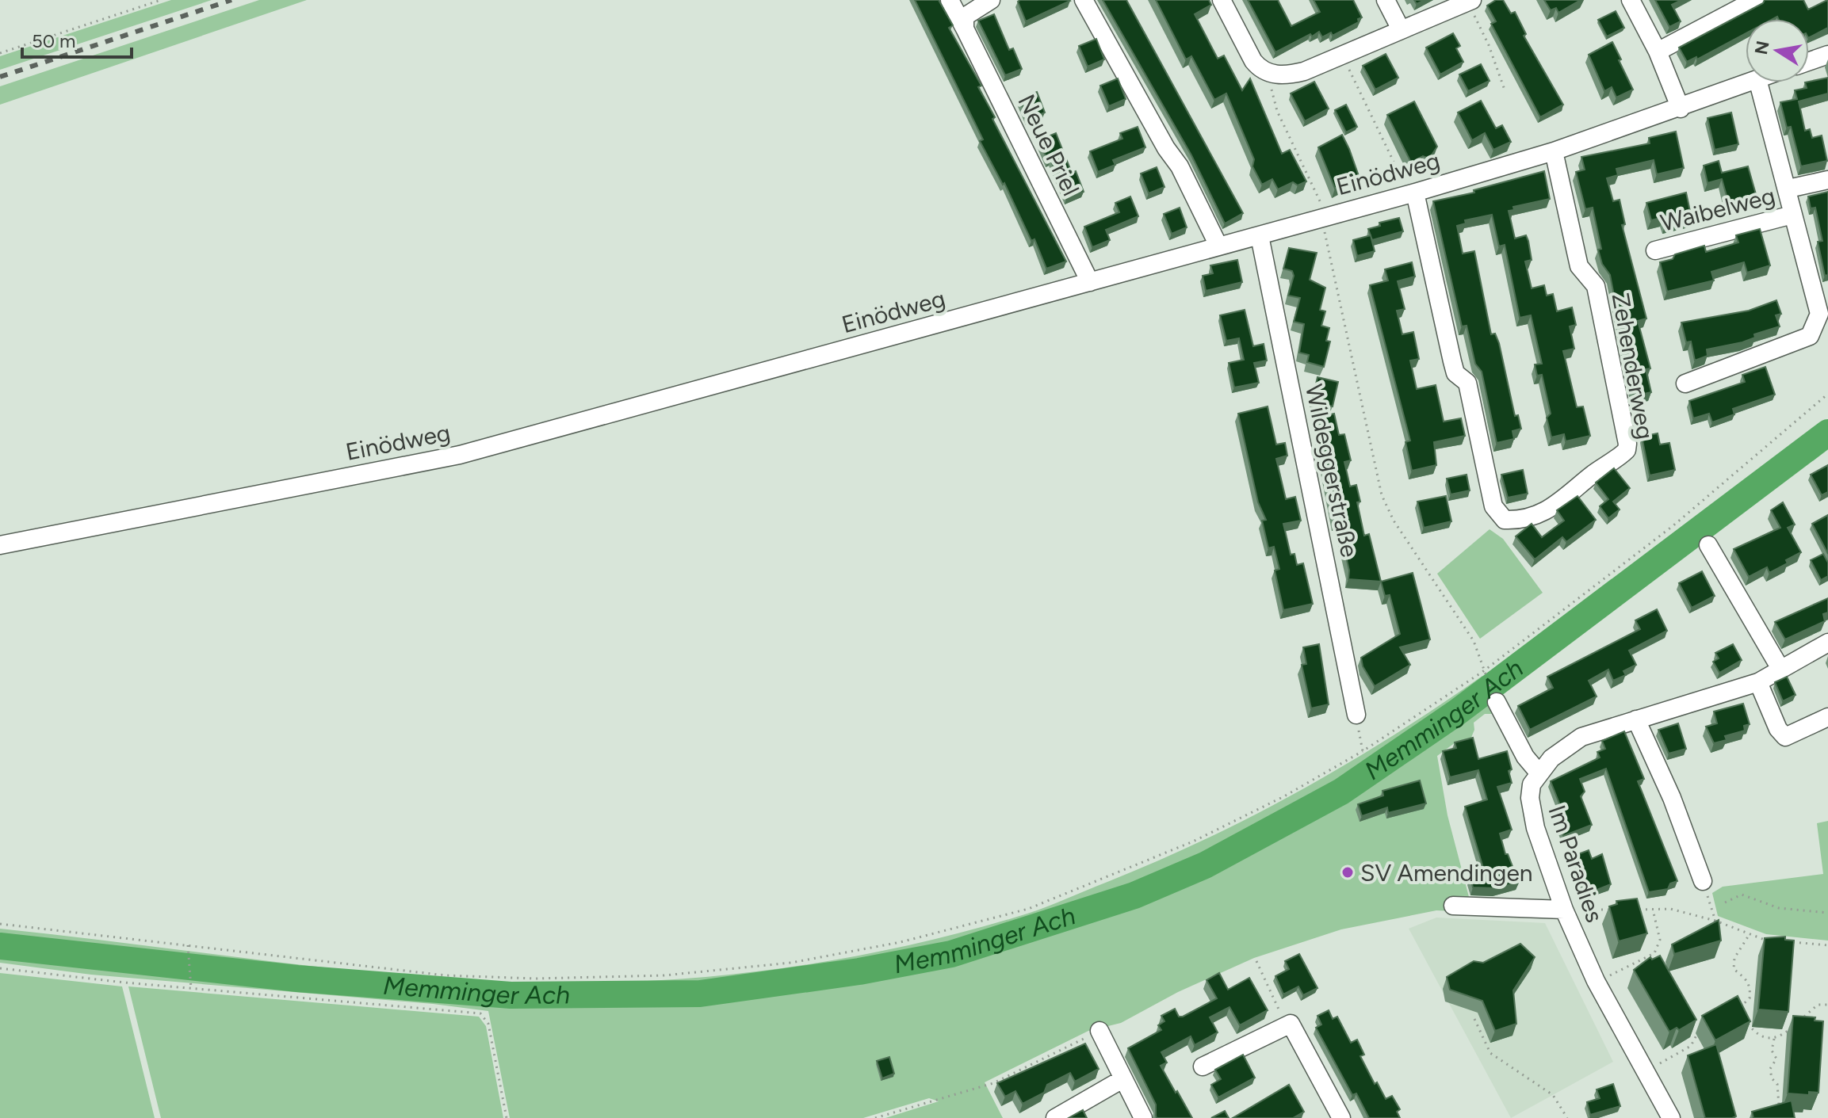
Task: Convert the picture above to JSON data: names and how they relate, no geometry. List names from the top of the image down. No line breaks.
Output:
{"streets":{"street":["Neue Priel","Einödweg","Waibelweg","Zehenderweg","Wildeggerstraße","Im Paradies"]},"crossings":[["Neue Priel","Einödweg"],["Einödweg","Zehenderweg"],["Einödweg","Wildeggerstraße"]],"water":["Memminger Ach"],"places":["SV Amendingen"],"scale_bar":"50 m","north":"left"}
